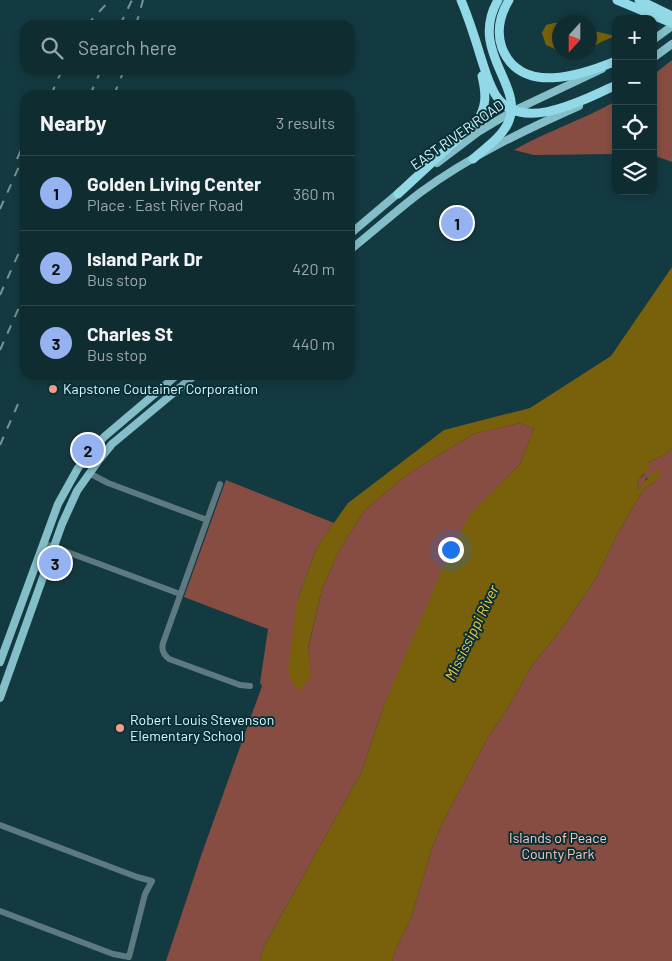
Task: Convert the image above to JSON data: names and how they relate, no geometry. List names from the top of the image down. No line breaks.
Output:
{"streets":{"main road":["EAST RIVER ROAD"]},"water":["Mississippi River"],"parks":["Islands of Peace County Park"],"places":["Kapstone Coutainer Corporation","Robert Louis Stevenson Elementary School"],"north":"bottom","page":{"map_buttons":["+","−"],"search":"Search here","heading":["Nearby","3 results"],"list":[{"mark":"1","name":"Golden Living Center","note":"Place · East River Road","value":"360 m"},{"mark":"2","name":"Island Park Dr","note":"Bus stop","value":"420 m"},{"mark":"3","name":"Charles St","note":"Bus stop","value":"440 m"}],"pins":["1","2","3"]}}
